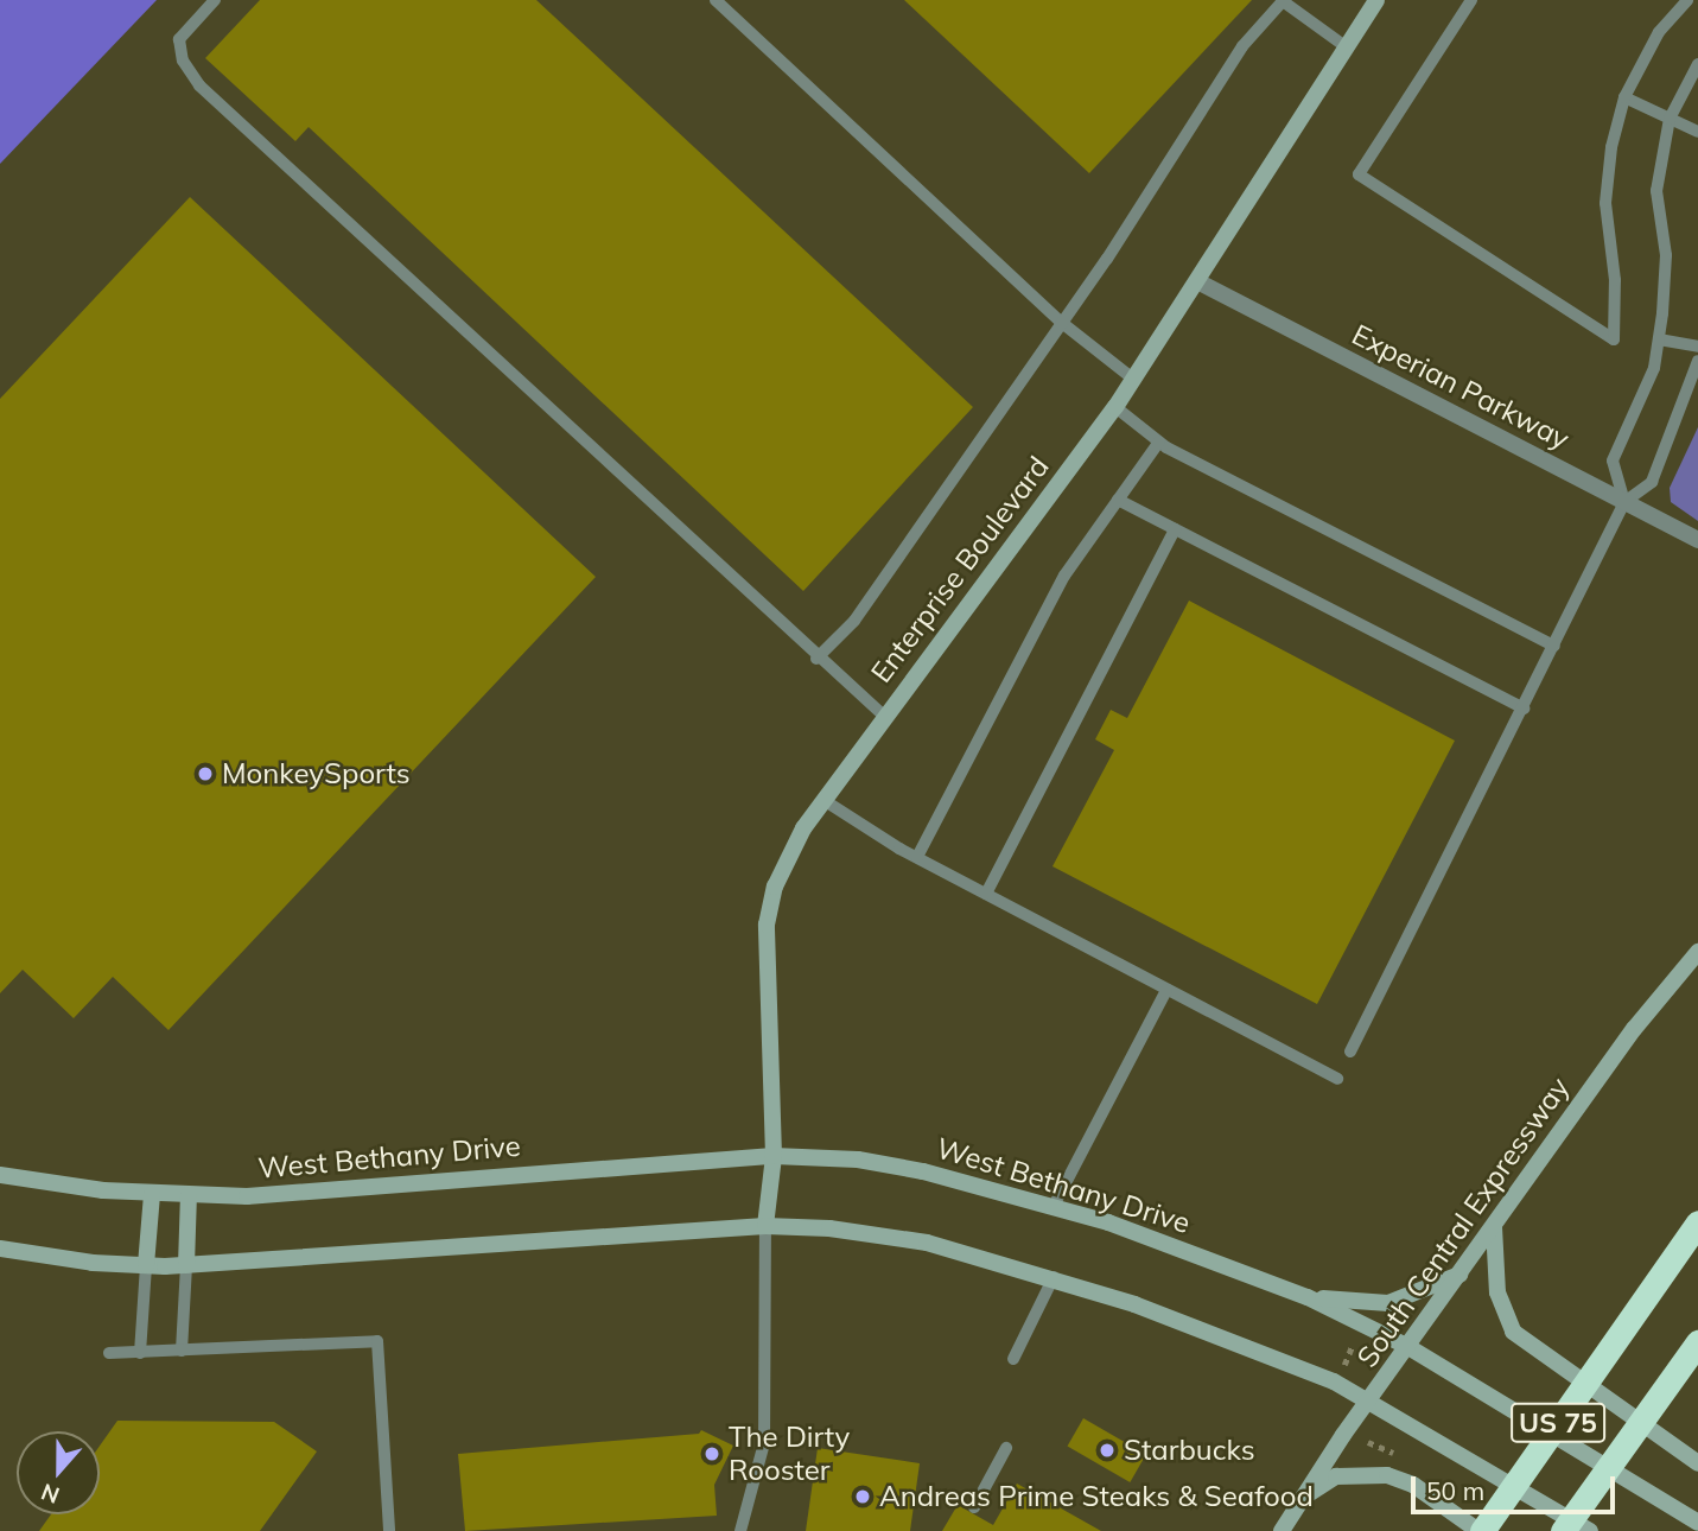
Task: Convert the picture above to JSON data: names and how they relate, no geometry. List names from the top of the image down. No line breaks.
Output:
{"streets":{"highway":["US 75"],"main road":["Enterprise Boulevard","West Bethany Drive","South Central Expressway"],"street":["Experian Parkway"]},"crossings":[["Experian Parkway","Enterprise Boulevard"],["Enterprise Boulevard","West Bethany Drive"],["West Bethany Drive","South Central Expressway"]],"places":["MonkeySports","Starbucks","The Dirty Rooster","Andreas Prime Steaks & Seafood"],"scale_bar":"50 m","north":"bottom"}
